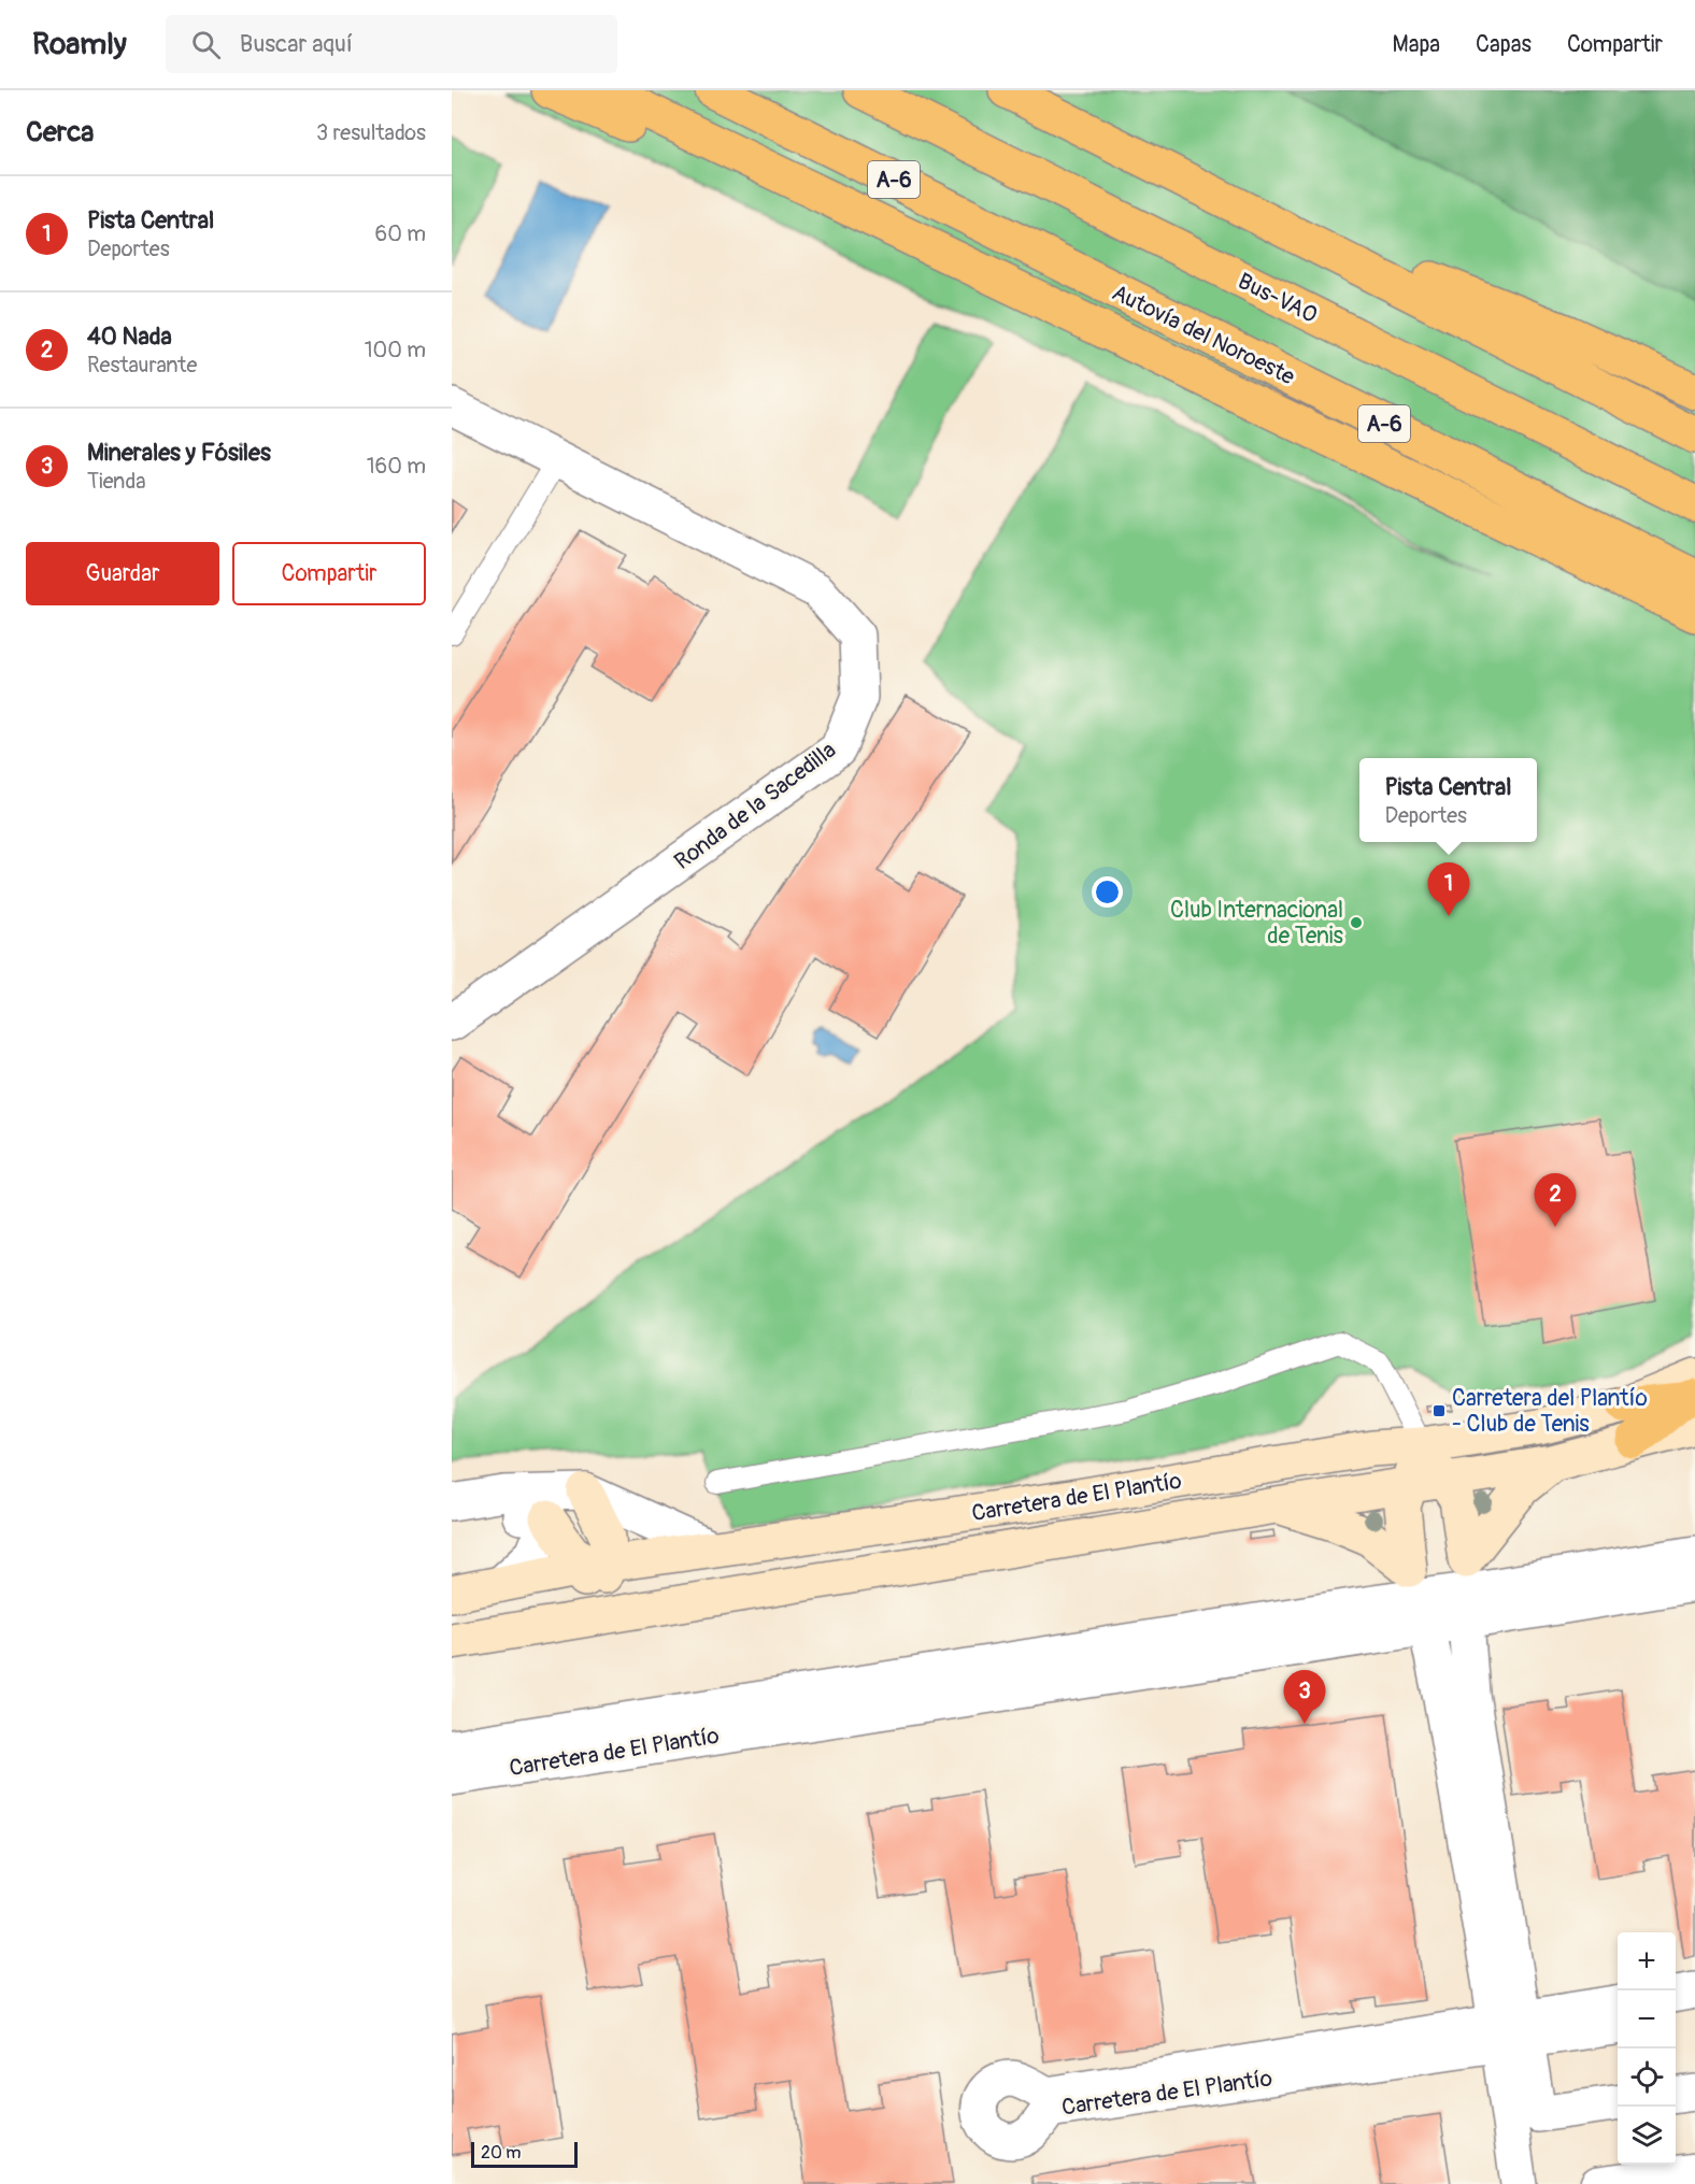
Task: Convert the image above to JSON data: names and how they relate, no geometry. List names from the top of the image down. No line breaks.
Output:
{"streets":{"highway":["A-6","Bus-VAO","Autovía del Noroeste"],"street":["Ronda de la Sacedilla","Carretera de El Plantío"]},"places":{"other":["Club Internacional de Tenis"],"transit":["Carretera del Plantío - Club de Tenis"]},"scale_bar":"20 m","page":{"header":"Roamly","search":"Buscar aquí","nav":["Mapa","Capas","Compartir"],"heading":["Cerca","3 resultados"],"list":[{"mark":"1","name":"Pista Central","note":"Deportes","value":"60 m"},{"mark":"2","name":"40 Nada","note":"Restaurante","value":"100 m"},{"mark":"3","name":"Minerales y Fósiles","note":"Tienda","value":"160 m"}],"buttons":["Guardar","Compartir"],"popup":["Pista Central","Deportes"],"pins":["1","2","3"],"map_buttons":["+","−"],"scale":"20 m"}}
